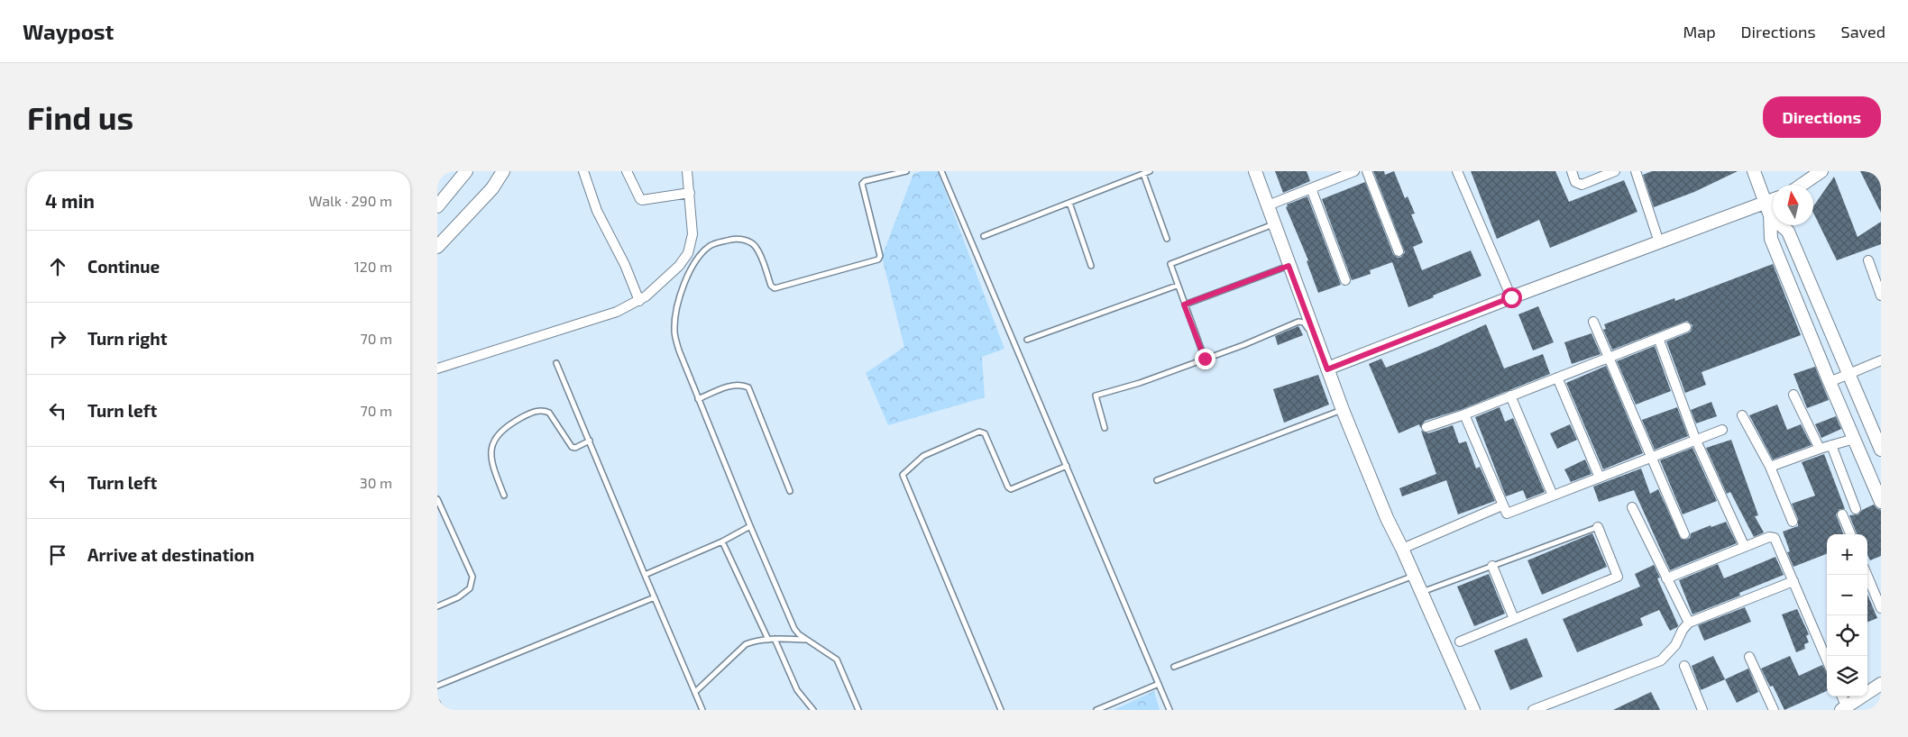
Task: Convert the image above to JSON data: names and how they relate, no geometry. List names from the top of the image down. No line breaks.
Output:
{"north":"top","page":{"header":"Waypost","nav":["Map","Directions","Saved"],"buttons":"Directions","title":"Find us","heading":["4 min","Walk · 290 m"],"list":[["Continue","120 m"],["Turn right","70 m"],["Turn left","70 m"],["Turn left","30 m"],"Arrive at destination"],"map_buttons":["+","−"]}}
